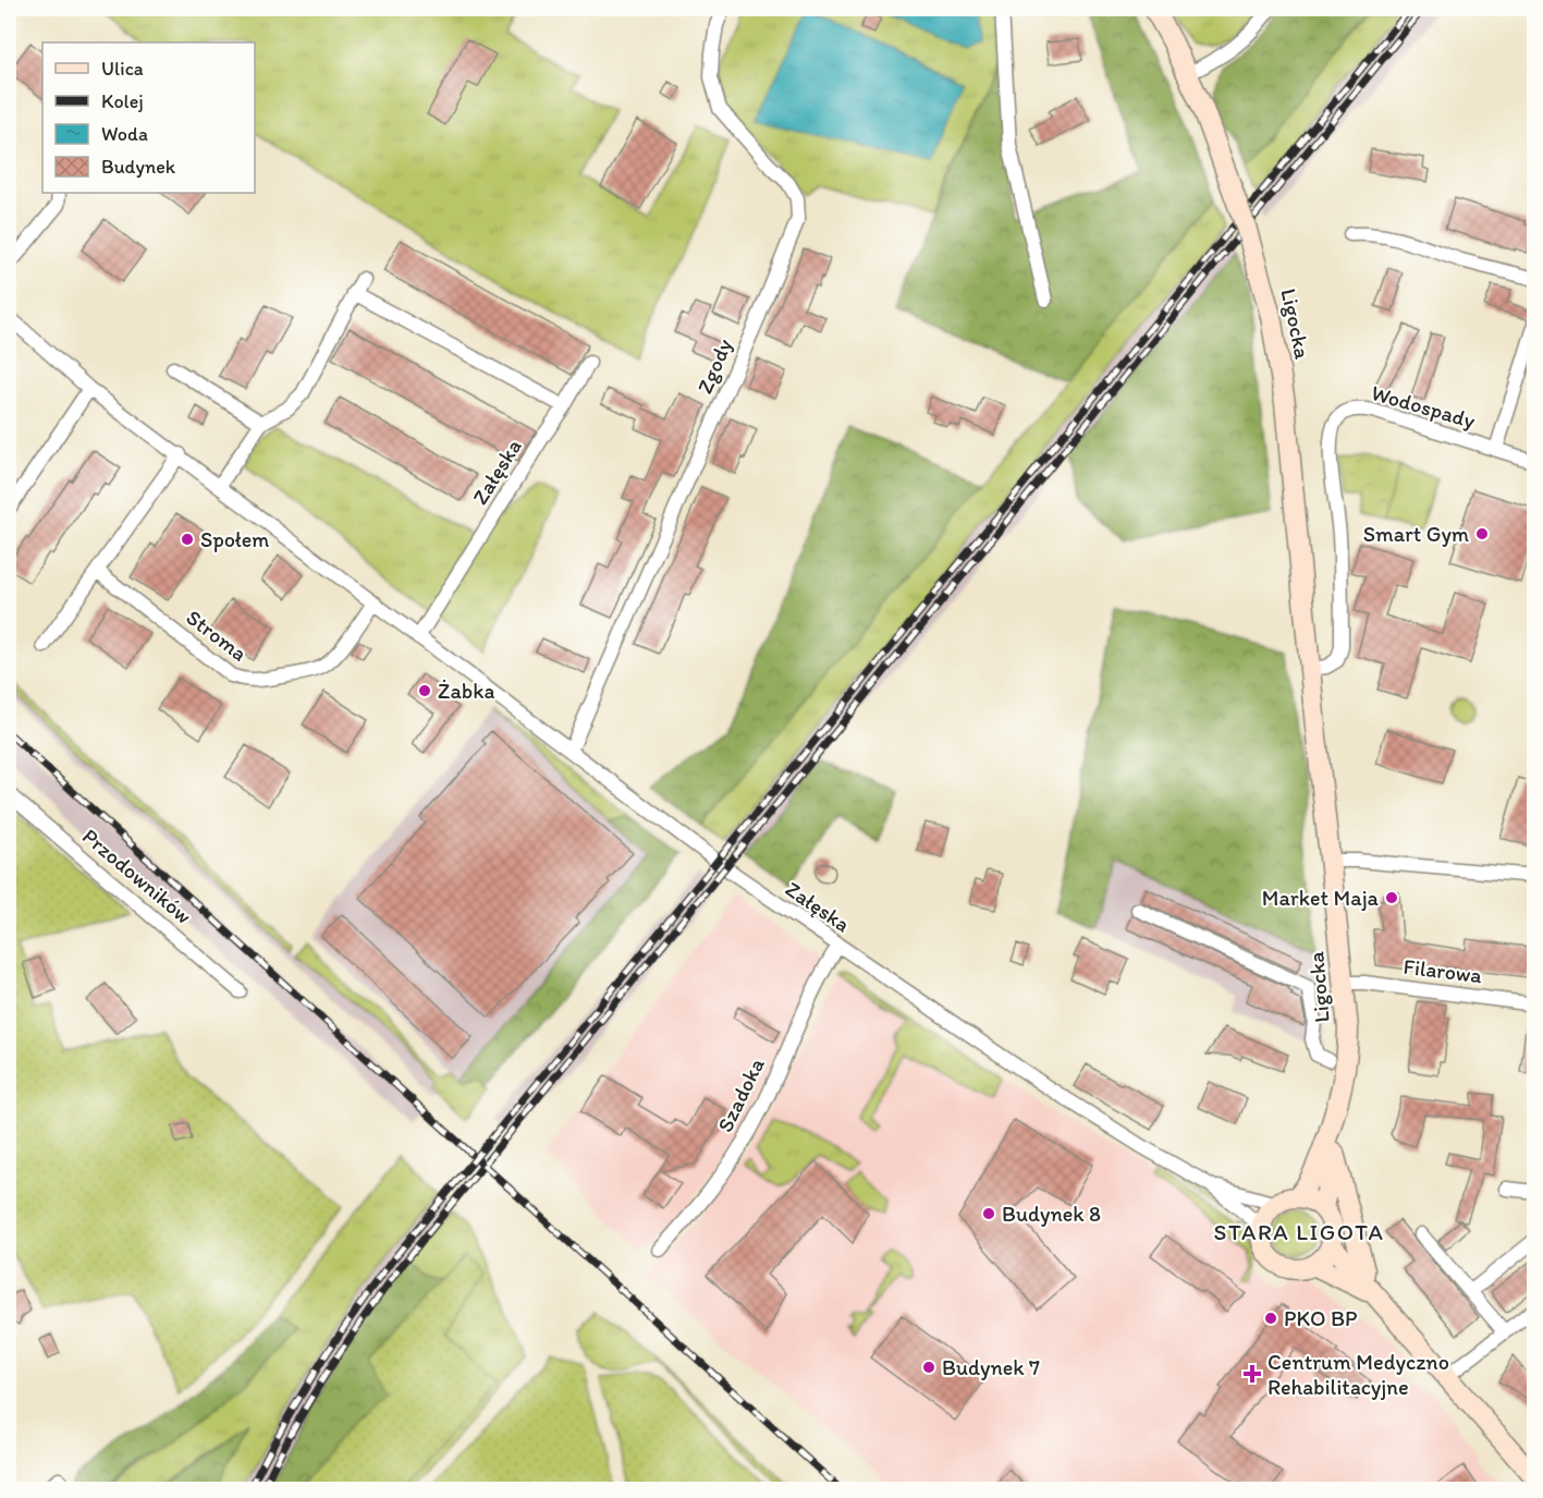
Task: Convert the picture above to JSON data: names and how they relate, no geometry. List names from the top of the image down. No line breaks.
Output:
{"streets":{"street":["Ligocka","Zgody","Wodospady","Załęska","Stroma","Przodowników","Filarowa","Szadoka"]},"crossings":[["Ligocka","Wodospady"],["Ligocka","Załęska"],["Ligocka","Filarowa"],["Zgody","Załęska"],["Załęska","Stroma"],["Załęska","Szadoka"]],"districts":["STARA LIGOTA"],"places":{"other":["Smart Gym","Społem","Żabka","Market Maja","Budynek 8","PKO BP","Budynek 7"],"health":["Centrum Medyczno Rehabilitacyjne"]},"legend":["Ulica","Kolej","Woda","Budynek"]}
